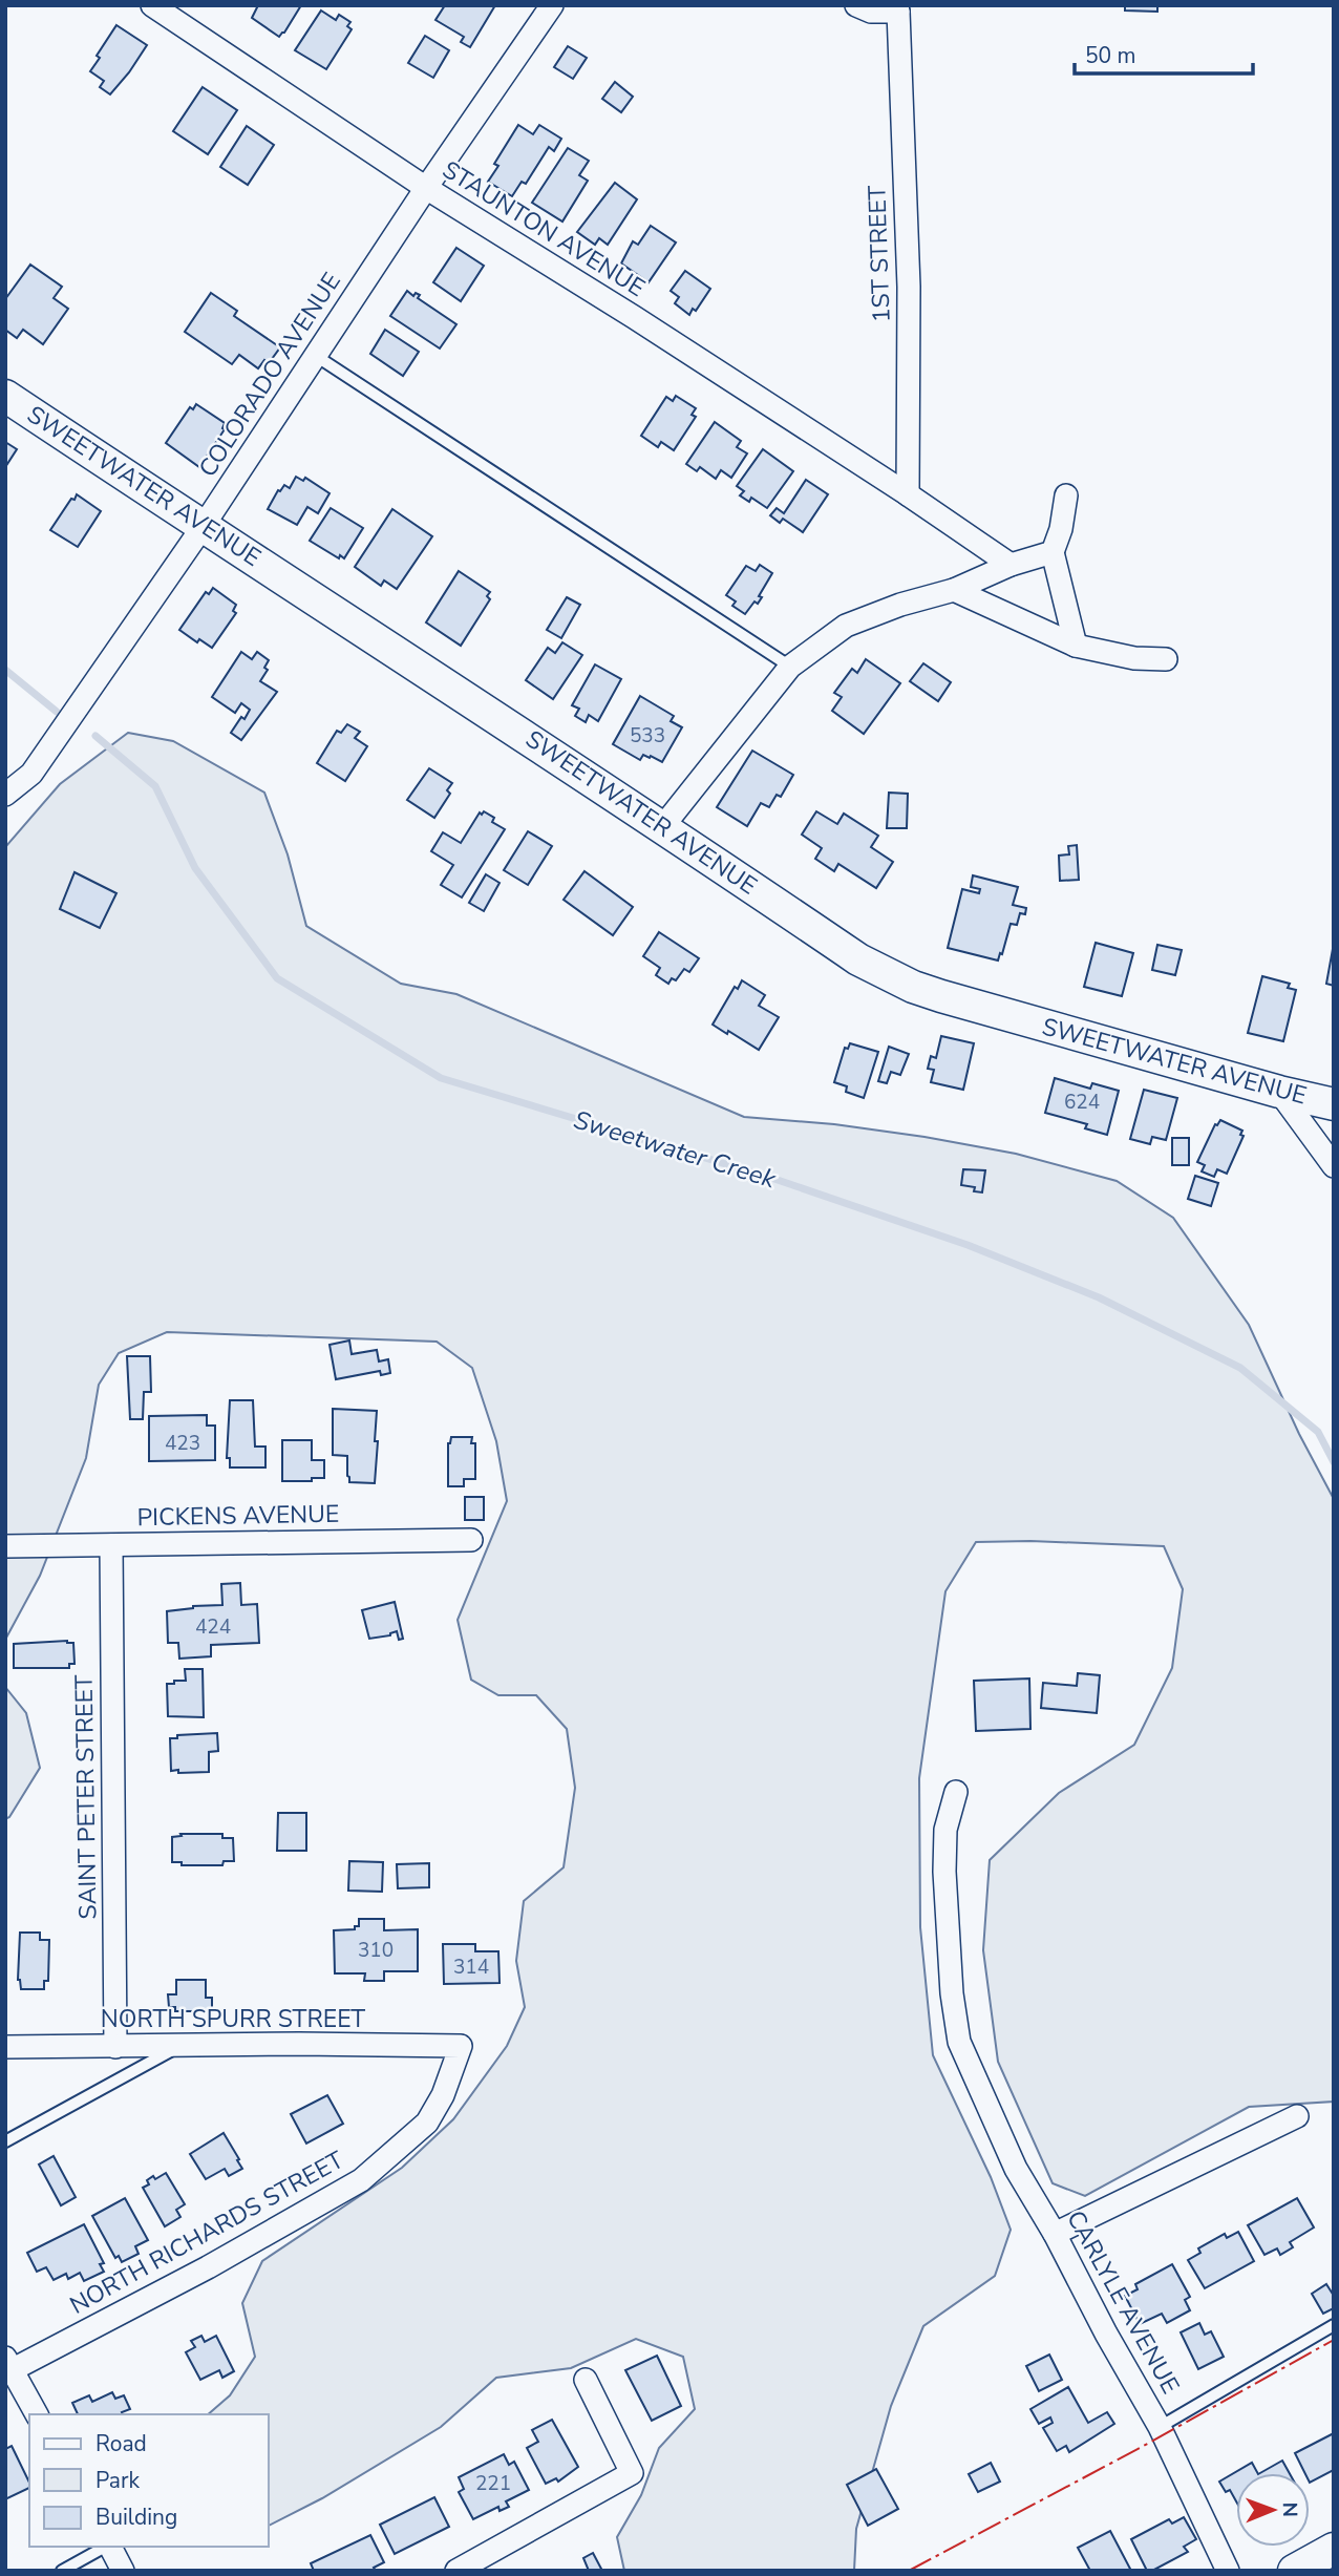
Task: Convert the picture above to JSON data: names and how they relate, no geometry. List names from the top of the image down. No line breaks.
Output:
{"streets":{"street":["STAUNTON AVENUE","1ST STREET","COLORADO AVENUE","SWEETWATER AVENUE","PICKENS AVENUE","SAINT PETER STREET","NORTH SPURR STREET","NORTH RICHARDS STREET","CARLYLE AVENUE"]},"crossings":[["STAUNTON AVENUE","1ST STREET"],["STAUNTON AVENUE","COLORADO AVENUE"],["COLORADO AVENUE","SWEETWATER AVENUE"],["PICKENS AVENUE","SAINT PETER STREET"],["SAINT PETER STREET","NORTH SPURR STREET"],["NORTH SPURR STREET","NORTH RICHARDS STREET"]],"water":["Sweetwater Creek"],"house_numbers":["533","624","423","424","310","314","221"],"legend":["Road","Park","Building"],"scale_bar":"50 m","north":"right"}
